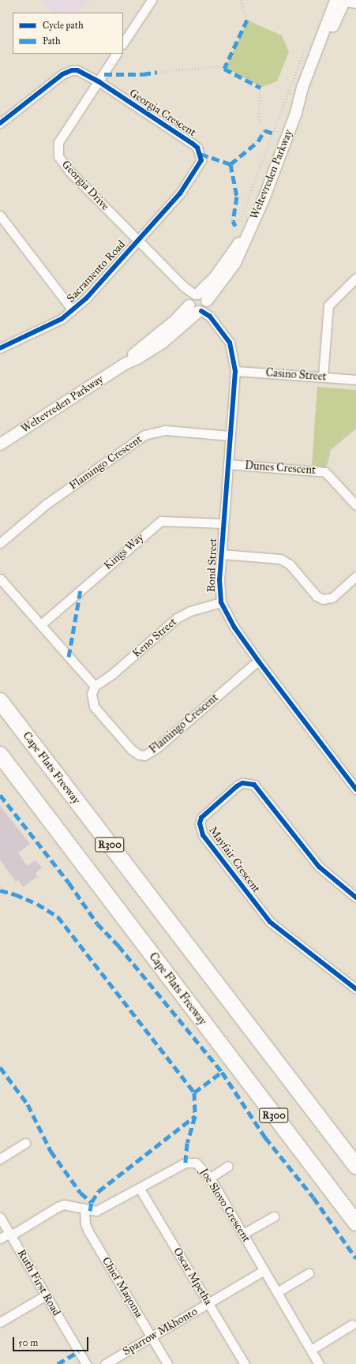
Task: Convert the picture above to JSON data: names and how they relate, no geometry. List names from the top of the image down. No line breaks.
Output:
{"streets":{"highway":["Cape Flats Freeway","R300"],"street":["Georgia Crescent","Weltevreden Parkway","Georgia Drive","Sacramento Road","Casino Street","Flamingo Crescent","Dunes Crescent","Kings Way","Bond Street","Keno Street","Mayfair Crescent","Joe Slovo Crescent","Oscar Mpetha","Ruth First Road","Chief Maqoma","Sparrow Mkhonto"]},"crossings":[["Georgia Crescent","Georgia Drive"],["Georgia Crescent","Sacramento Road"],["Weltevreden Parkway","Georgia Drive"],["Weltevreden Parkway","Bond Street"],["Georgia Drive","Sacramento Road"],["Georgia Drive","Bond Street"],["Casino Street","Bond Street"],["Flamingo Crescent","Bond Street"],["Flamingo Crescent","Keno Street"],["Dunes Crescent","Bond Street"],["Kings Way","Bond Street"],["Bond Street","Keno Street"],["Joe Slovo Crescent","Oscar Mpetha"],["Joe Slovo Crescent","Ruth First Road"],["Joe Slovo Crescent","Chief Maqoma"],["Joe Slovo Crescent","Sparrow Mkhonto"],["Oscar Mpetha","Sparrow Mkhonto"],["Chief Maqoma","Sparrow Mkhonto"]],"legend":["Cycle path","Path"],"scale_bar":"50 m"}
